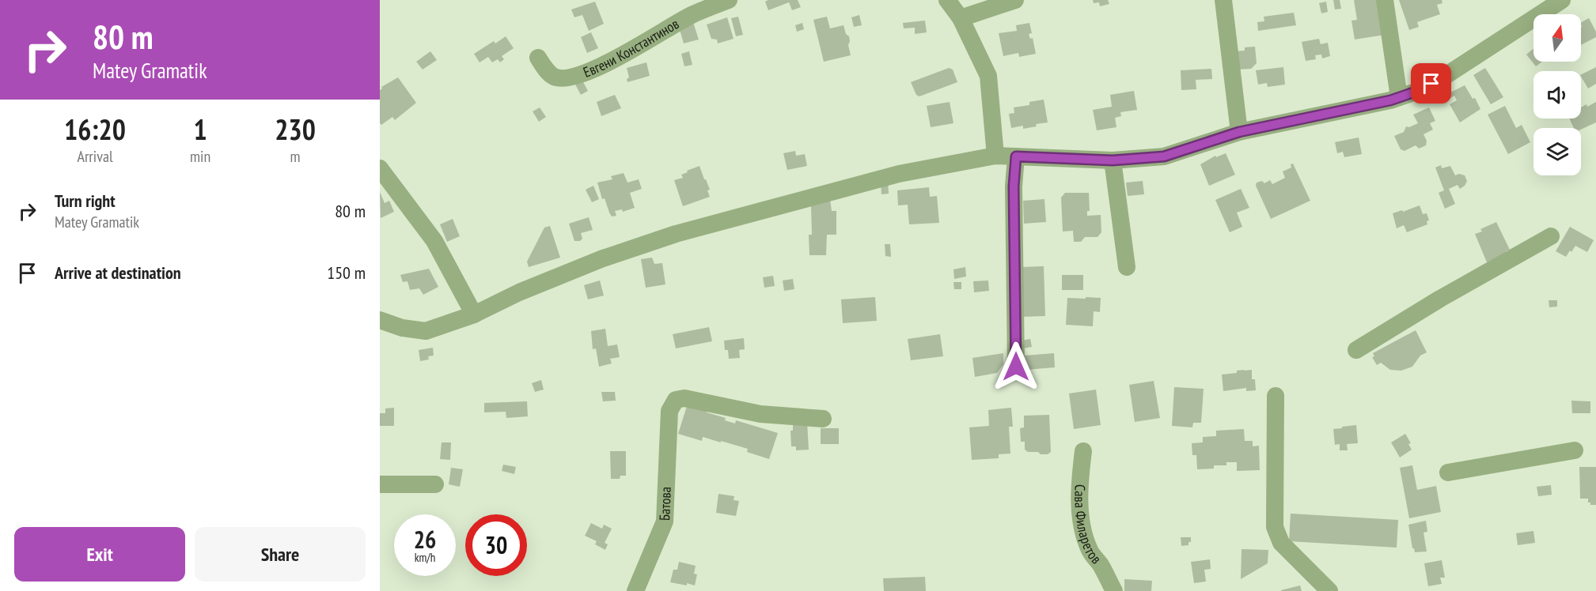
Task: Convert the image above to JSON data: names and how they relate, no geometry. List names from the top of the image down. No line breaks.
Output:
{"streets":{"street":["Евгени Константинов","Батова","Сава Филаретов"]},"north":"top","page":{"turn":["80 m","Matey Gramatik"],"eta":["16:20","Arrival","1","min","230","m"],"list":[{"name":"Turn right","note":"Matey Gramatik","value":"80 m"},{"name":"Arrive at destination","value":"150 m"}],"speed":"26 km/h","limit":"30","buttons":["Exit","Share"]}}
